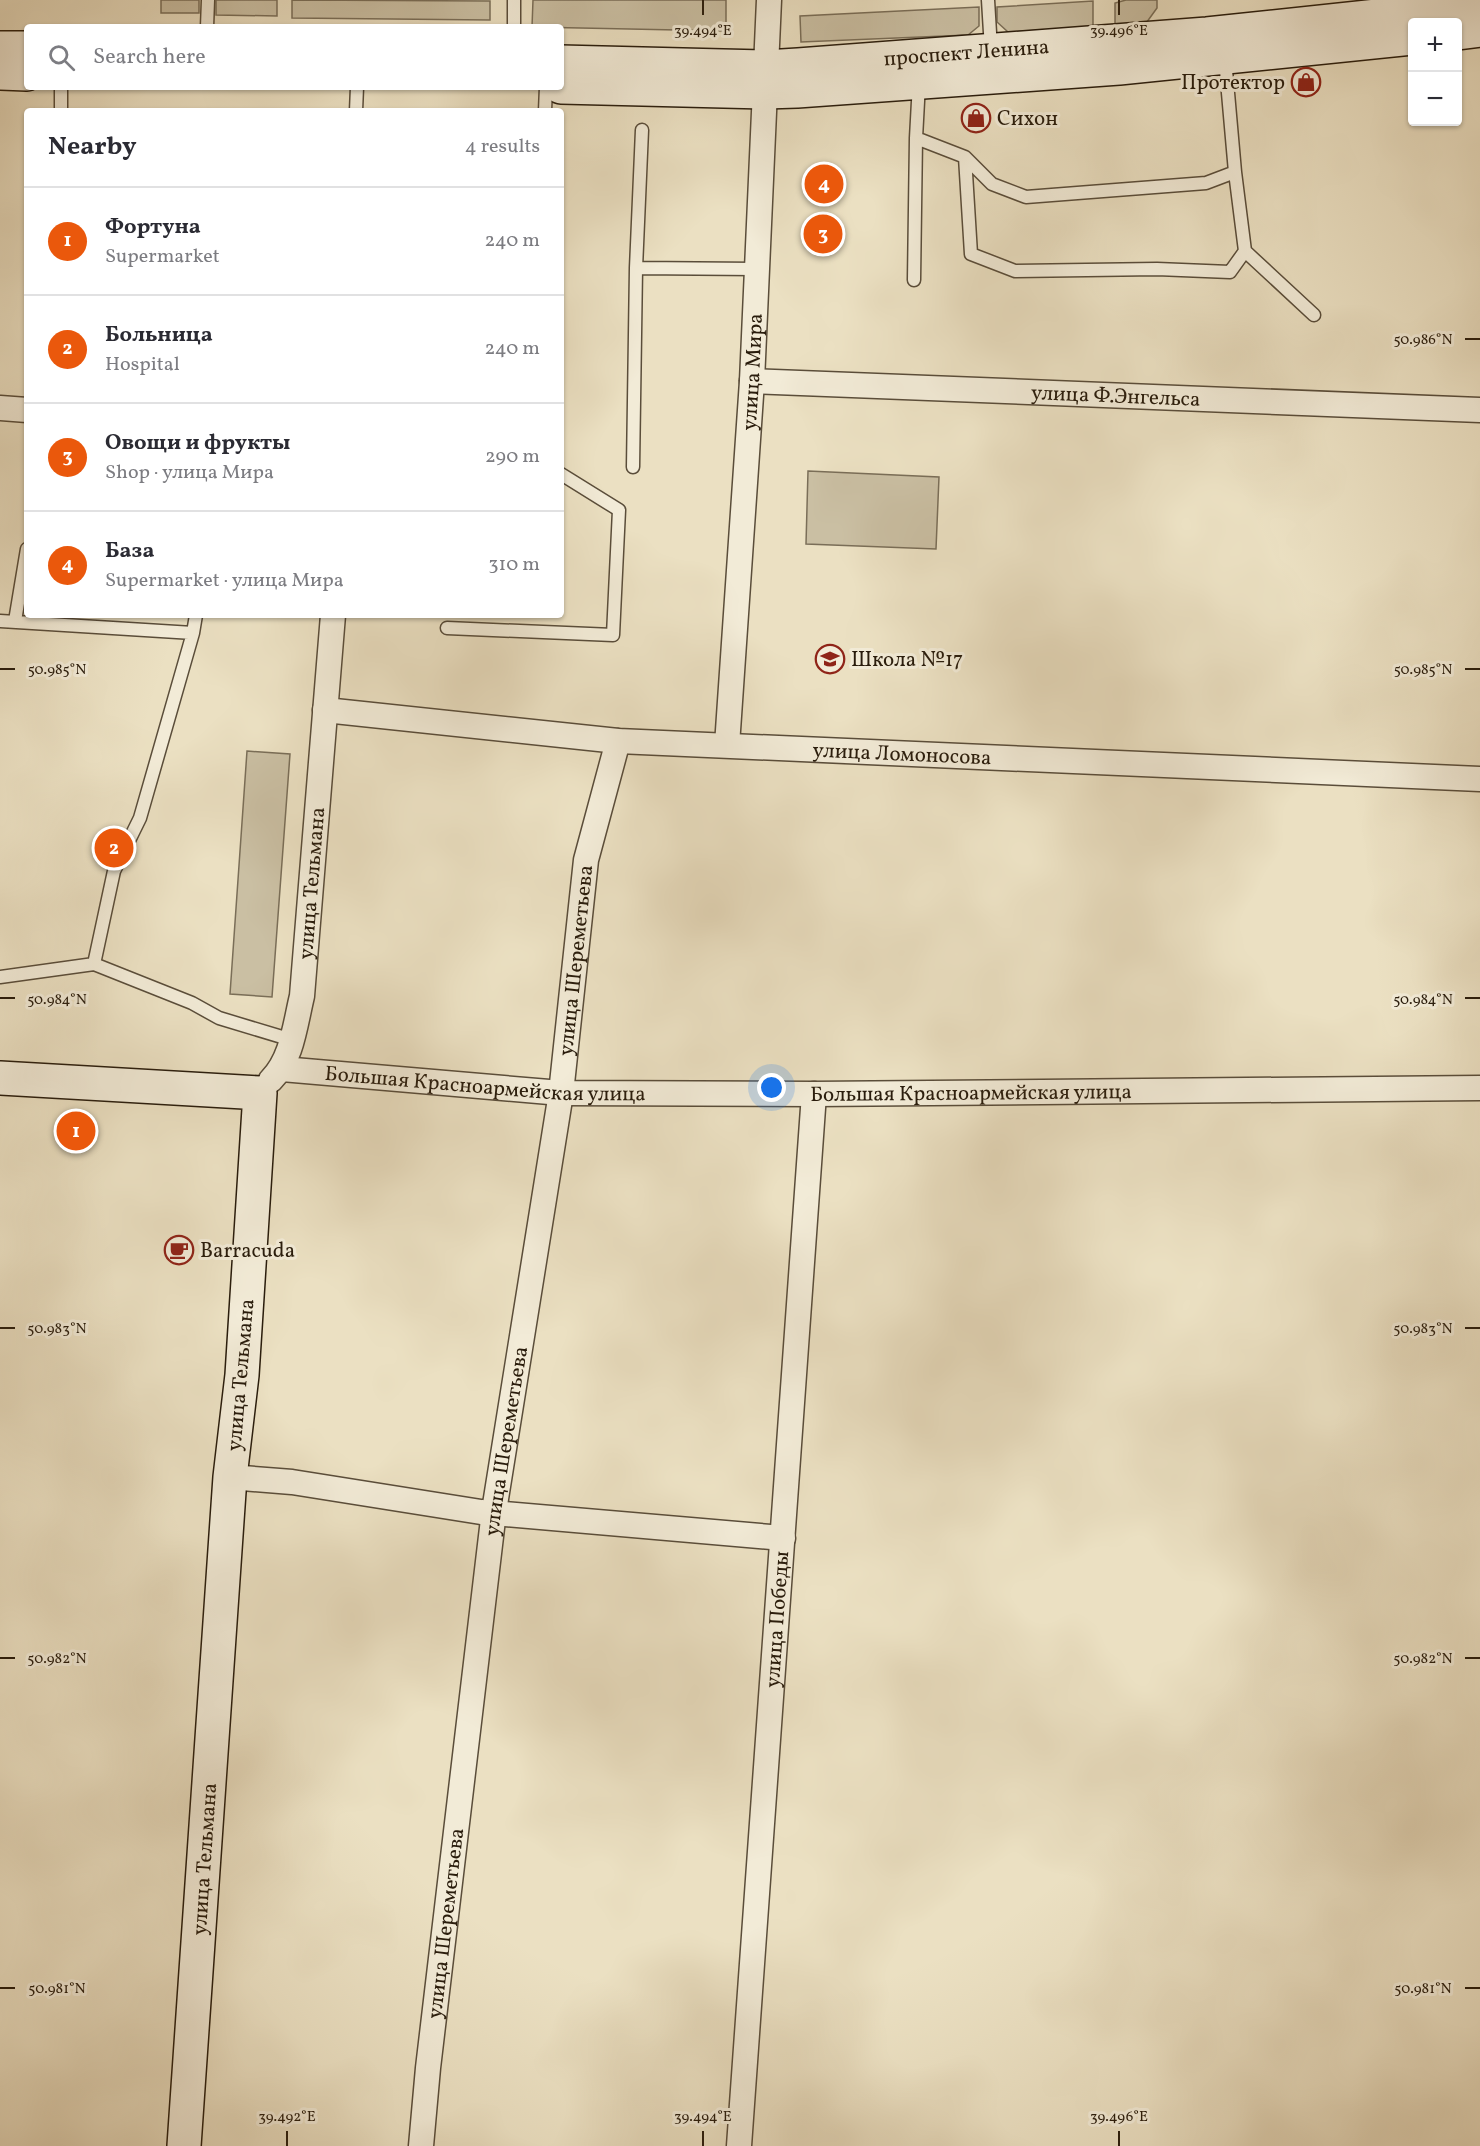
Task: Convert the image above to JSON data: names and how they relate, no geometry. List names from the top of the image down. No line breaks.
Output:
{"streets":{"main road":["проспект Ленина","улица Тельмана"],"street":["улица Мира","улица Ф.Энгельса","улица Ломоносова","улица Шереметьева","Большая Красноармейская улица","улица Победы"]},"crossings":[["проспект Ленина","улица Мира"],["улица Мира","улица Ф.Энгельса"],["улица Мира","улица Ломоносова"],["улица Ломоносова","улица Тельмана"],["улица Ломоносова","улица Шереметьева"],["улица Тельмана","Большая Красноармейская улица"],["улица Шереметьева","Большая Красноармейская улица"],["Большая Красноармейская улица","улица Победы"]],"places":{"shop":["Протектор","Сихон"],"school or university":["Школа №17"],"cafe":["Barracuda"]},"page":{"map_buttons":["+","−"],"search":"Search here","heading":["Nearby","4 results"],"pins":["4","3","2","1"],"list":[{"mark":"1","name":"Фортуна","note":"Supermarket","value":"240 m"},{"mark":"2","name":"Больница","note":"Hospital","value":"240 m"},{"mark":"3","name":"Овощи и фрукты","note":"Shop · улица Мира","value":"290 m"},{"mark":"4","name":"База","note":"Supermarket · улица Мира","value":"310 m"}]},"coordinates":["39.494°E","39.496°E","50.986°N","50.985°N","50.984°N","50.983°N","50.982°N","50.981°N","39.492°E"]}
